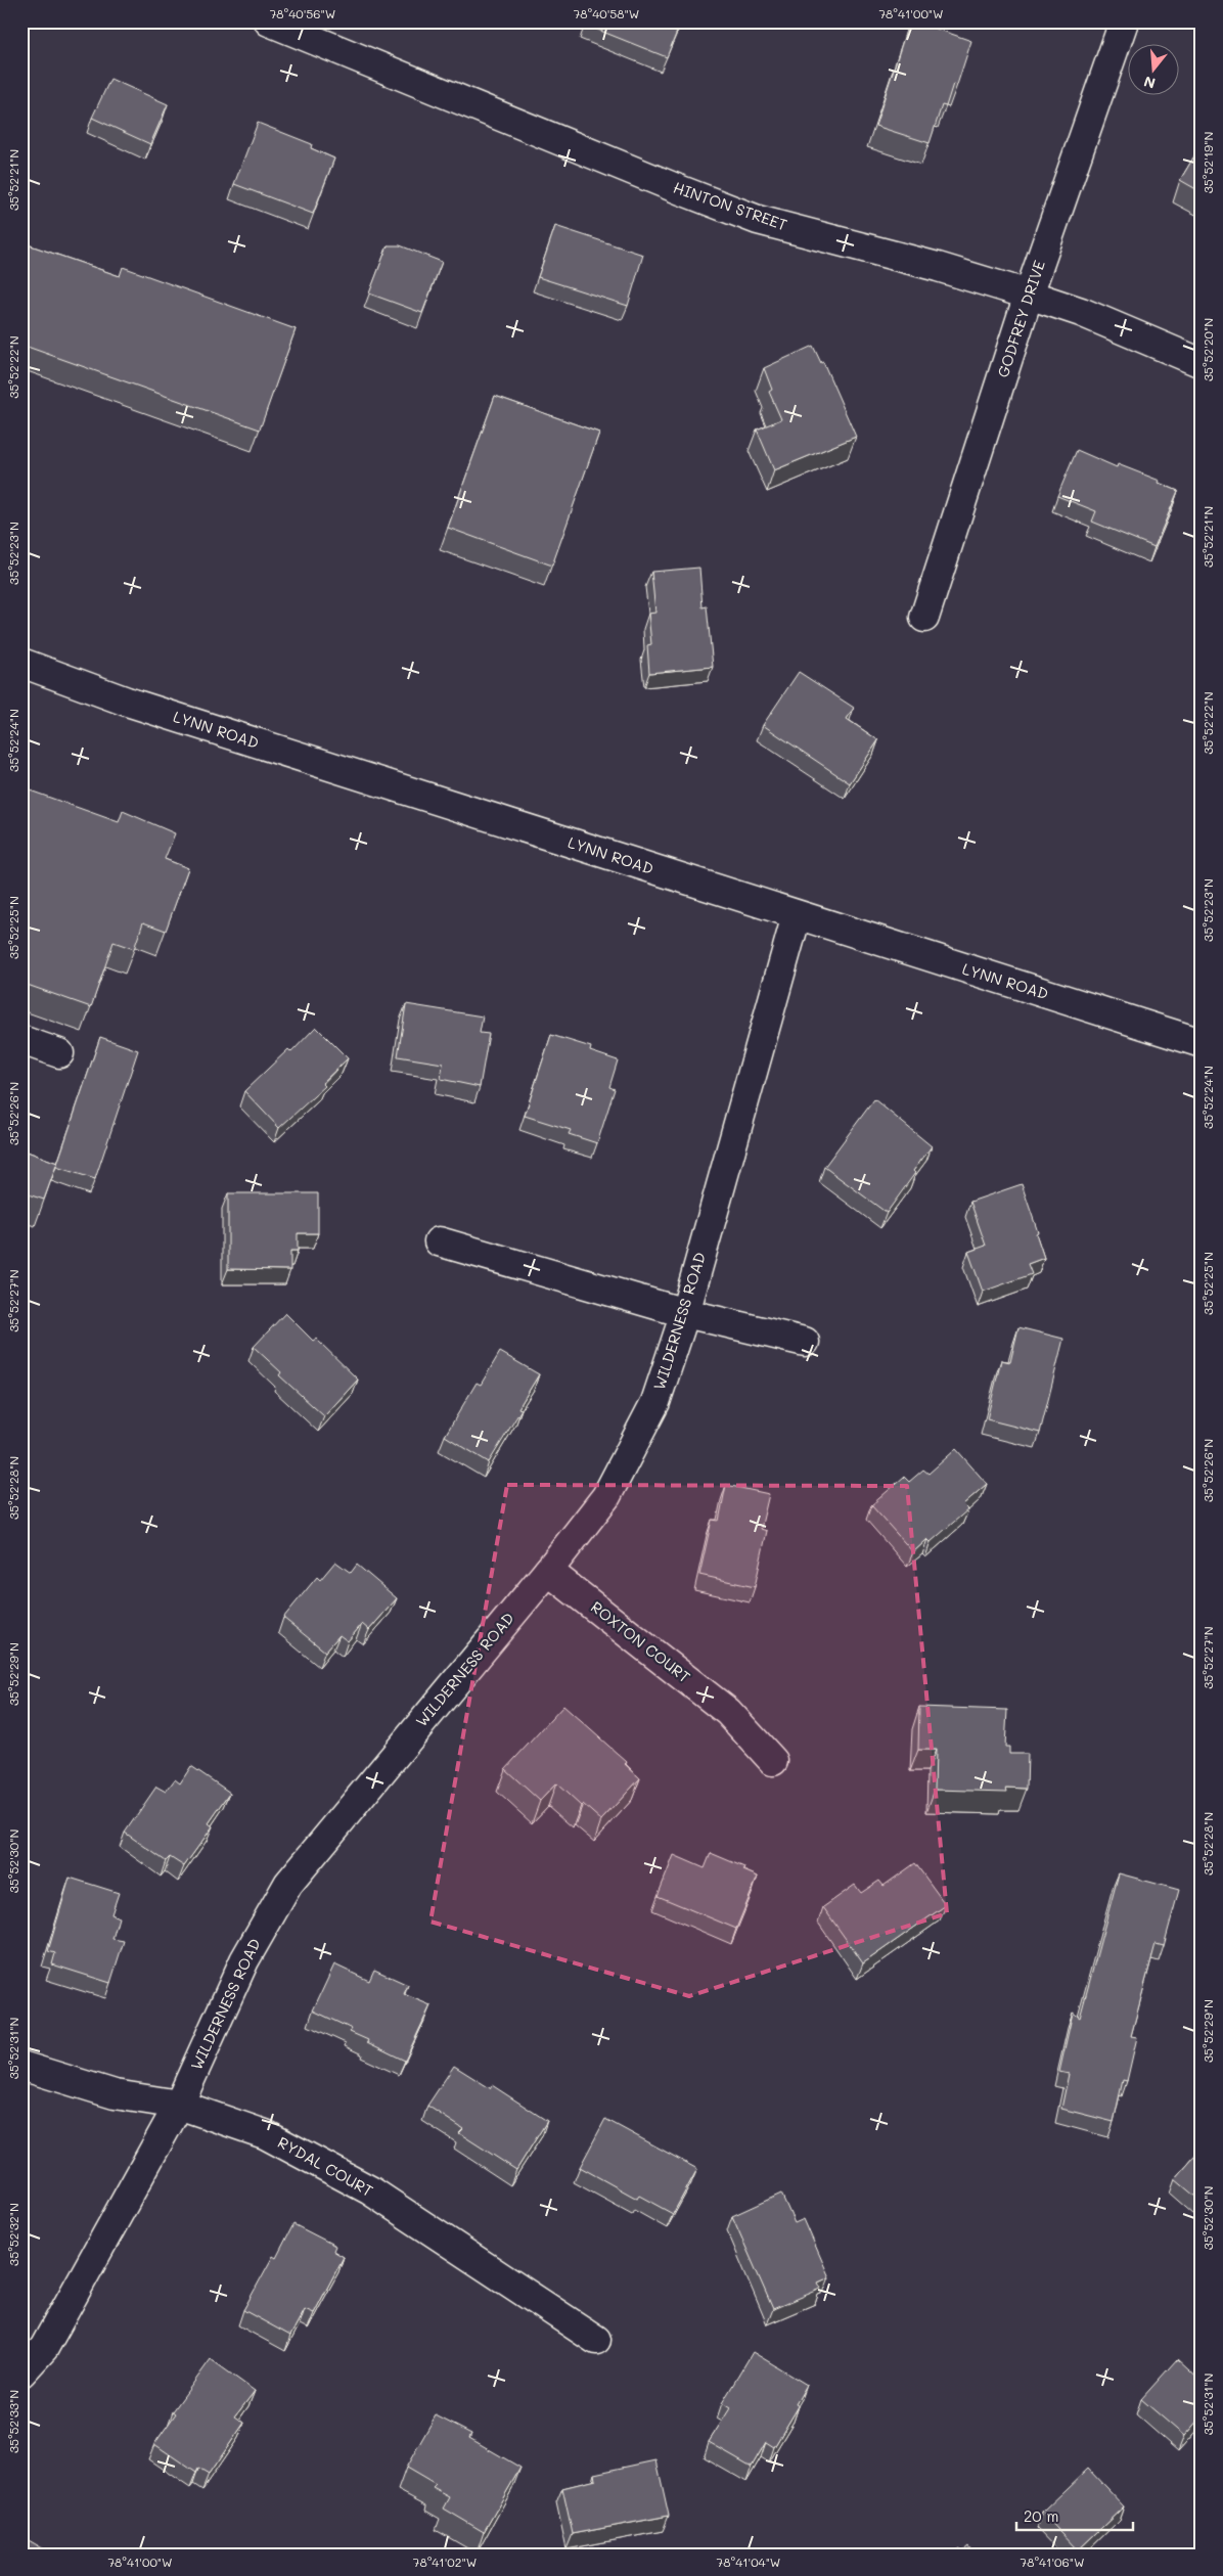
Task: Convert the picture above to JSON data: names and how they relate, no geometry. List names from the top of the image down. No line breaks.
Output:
{"streets":{"street":["HINTON STREET","GODFREY DRIVE","LYNN ROAD","WILDERNESS ROAD","ROXTON COURT","RYDAL COURT"]},"crossings":[["HINTON STREET","GODFREY DRIVE"],["LYNN ROAD","WILDERNESS ROAD"],["WILDERNESS ROAD","ROXTON COURT"],["WILDERNESS ROAD","RYDAL COURT"]],"scale_bar":"20 m","north":"bottom","coordinates":["78°40'56\"W","78°40'58\"W","78°41'00\"W","35°52'19\"N","35°52'21\"N","35°52'20\"N","35°52'22\"N","35°52'23\"N","35°52'24\"N","35°52'25\"N","35°52'26\"N","35°52'27\"N","35°52'28\"N","35°52'29\"N","35°52'30\"N","35°52'31\"N","35°52'32\"N","35°52'33\"N","78°41'02\"W","78°41'04\"W","78°41'06\"W"]}
